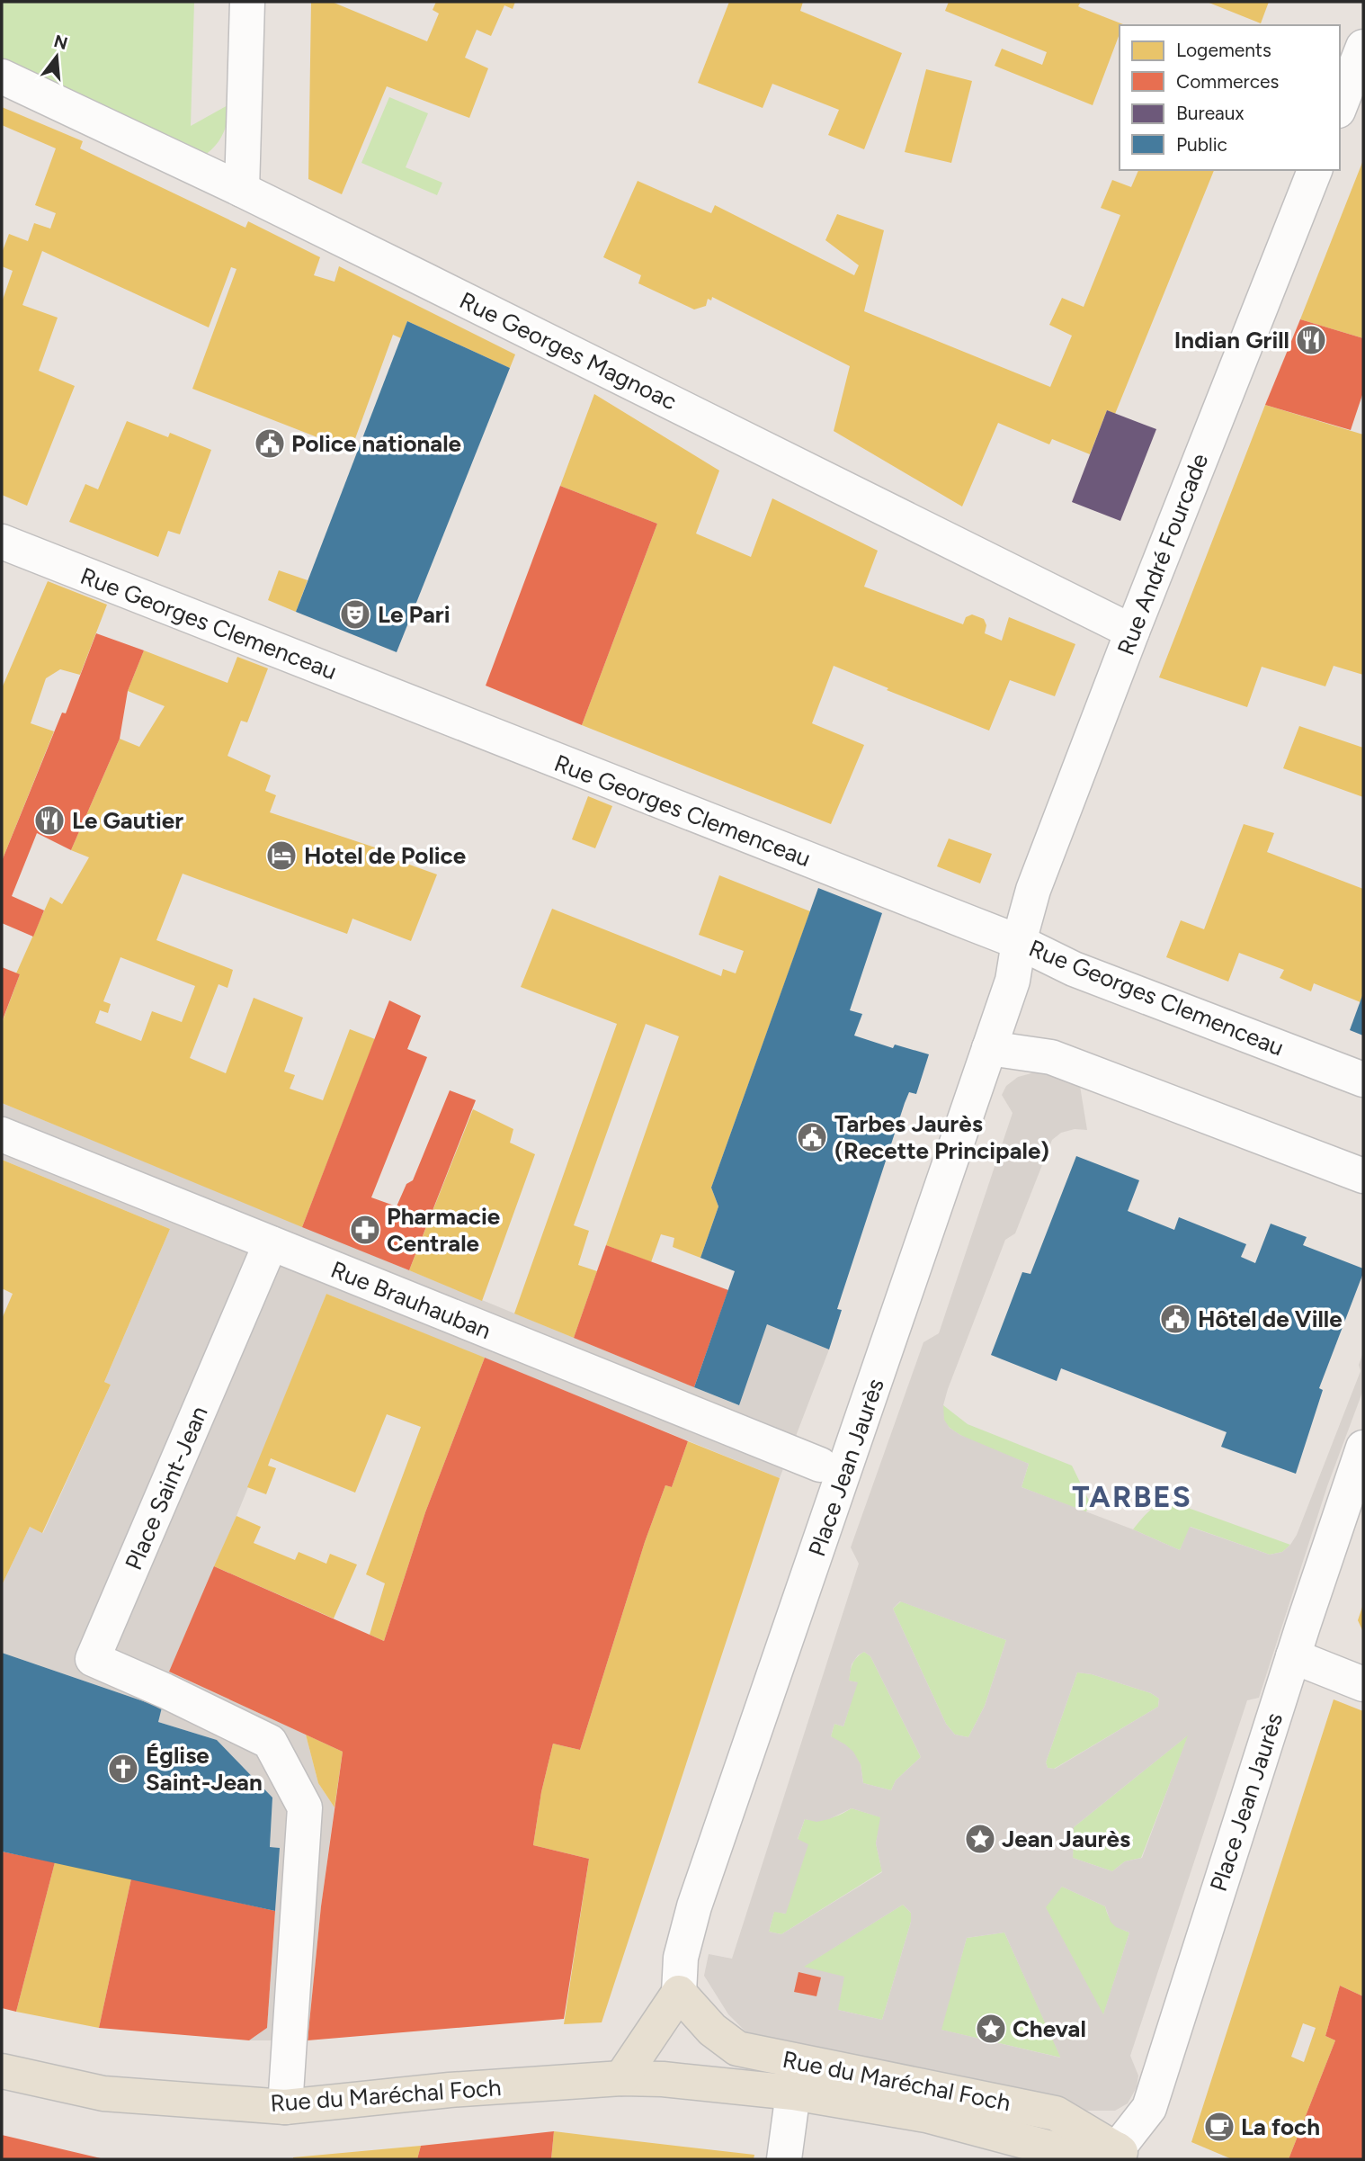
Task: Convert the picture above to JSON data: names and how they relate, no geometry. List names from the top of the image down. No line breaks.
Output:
{"streets":{"main road":["Rue du Maréchal Foch"],"street":["Rue Georges Magnoac","Rue André Fourcade","Rue Georges Clemenceau","Rue Brauhauban","Place Jean Jaurès","Place Saint-Jean"]},"crossings":[["Rue Georges Magnoac","Rue André Fourcade"],["Rue André Fourcade","Rue Georges Clemenceau"],["Rue André Fourcade","Place Jean Jaurès"],["Rue Georges Clemenceau","Place Jean Jaurès"],["Rue Brauhauban","Place Saint-Jean"],["Place Jean Jaurès","Rue du Maréchal Foch"],["Place Saint-Jean","Rue du Maréchal Foch"]],"districts":["TARBES"],"places":{"restaurant":["Indian Grill","Le Gautier"],"public building":["Police nationale","Tarbes Jaurès (Recette Principale)","Hôtel de Ville"],"theatre":["Le Pari"],"hotel":["Hotel de Police"],"pharmacy":["Pharmacie Centrale"],"church":["Église Saint-Jean"],"place":["Jean Jaurès","Cheval"],"cafe":["La foch"]},"legend":["Logements","Commerces","Bureaux","Public"],"north":"top"}
